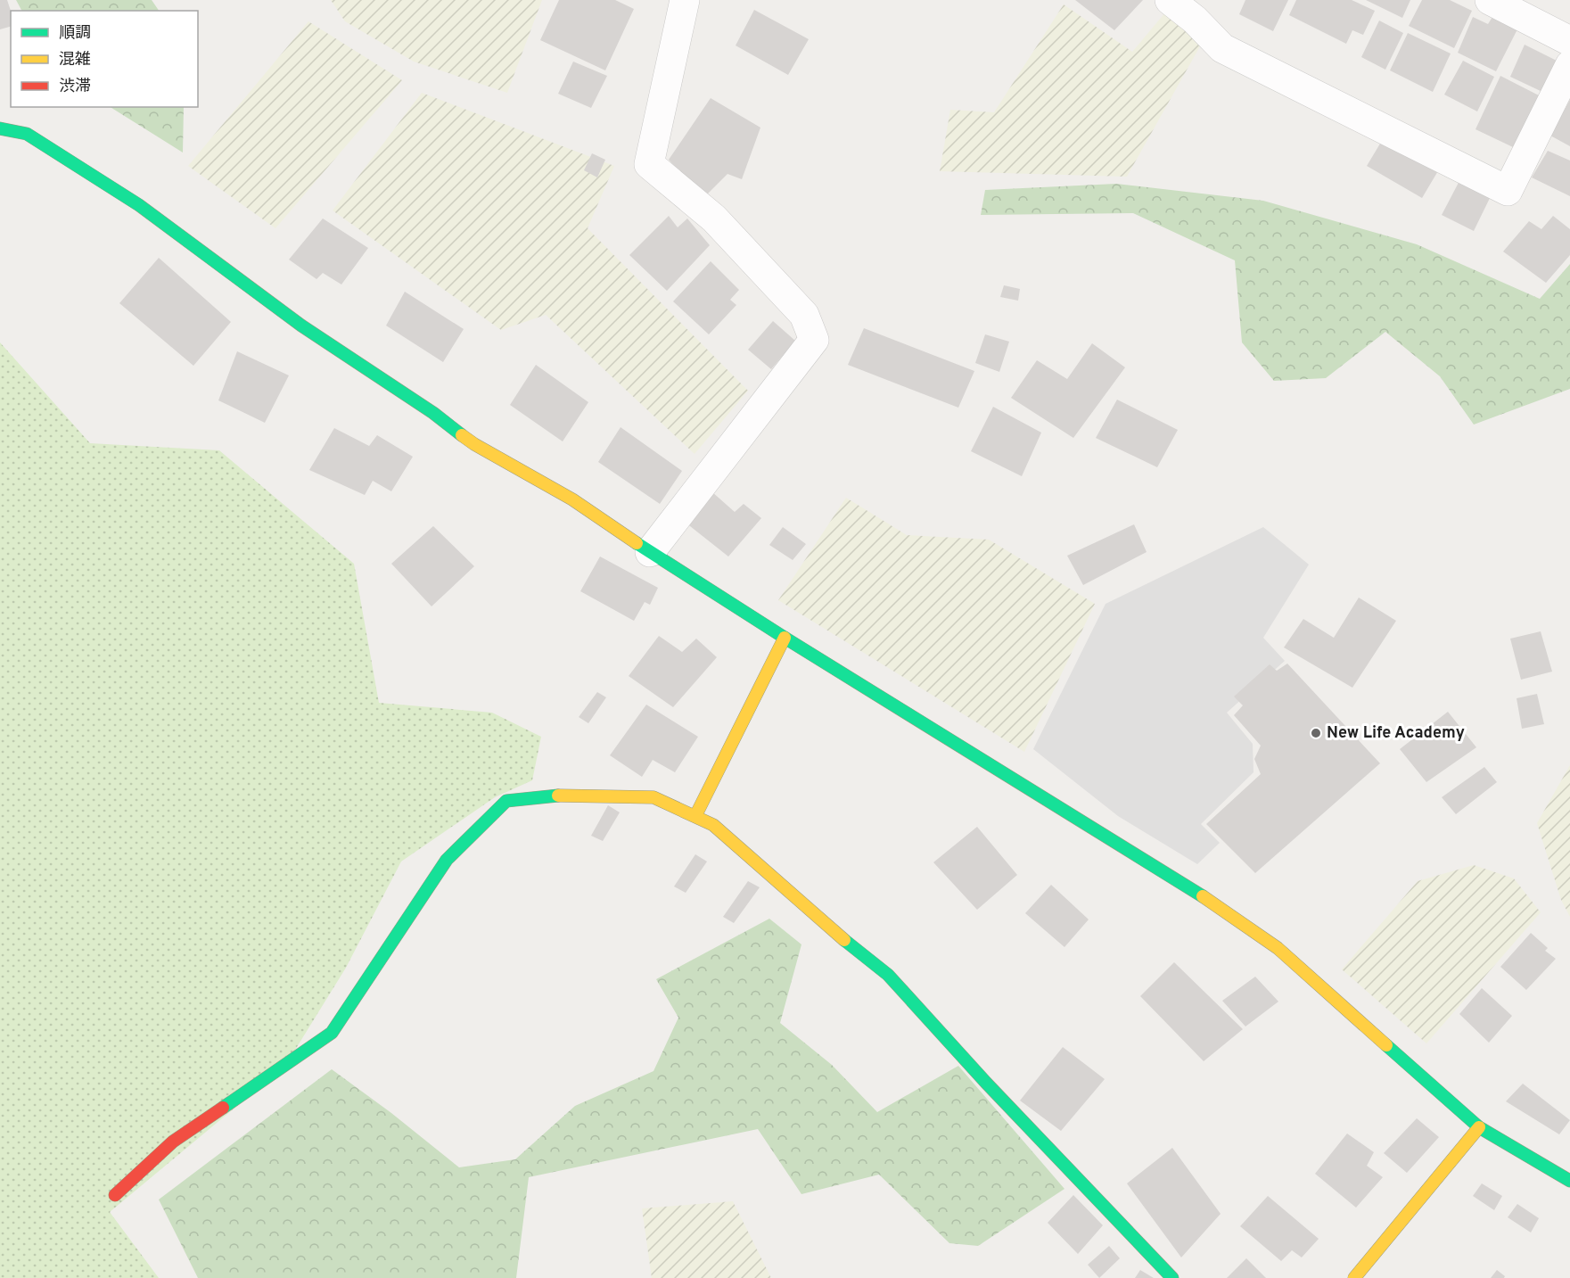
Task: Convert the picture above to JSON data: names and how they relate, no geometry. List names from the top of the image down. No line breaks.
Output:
{"places":["New Life Academy"],"legend":["順調","混雑","渋滞"]}
